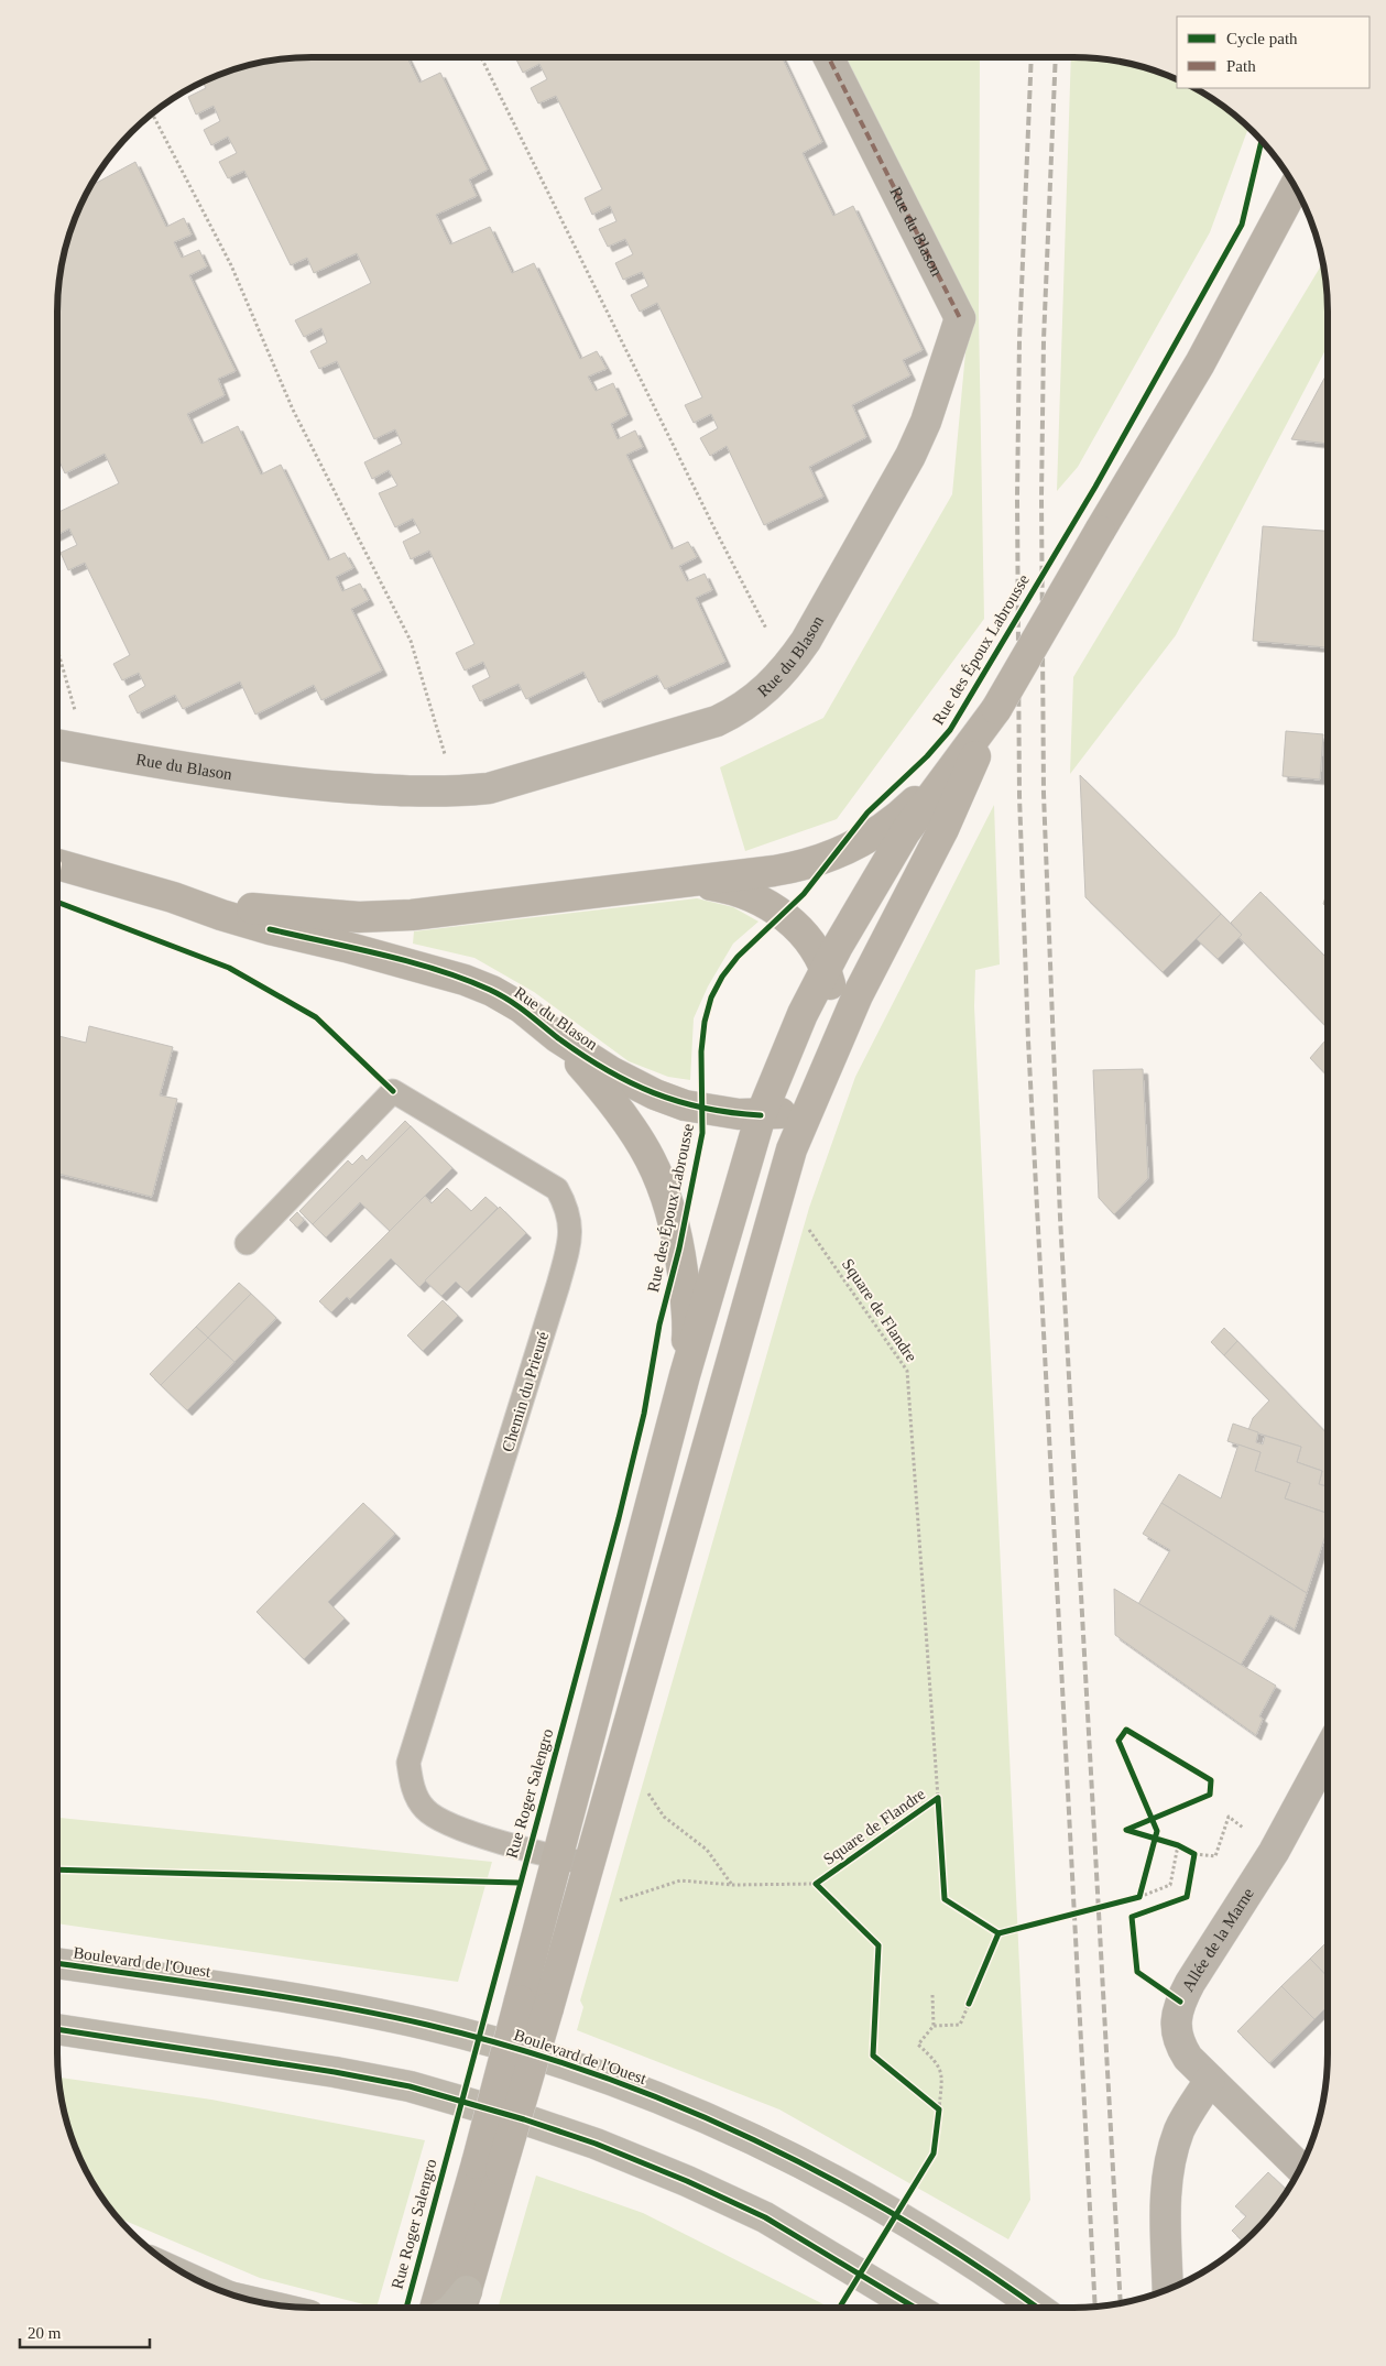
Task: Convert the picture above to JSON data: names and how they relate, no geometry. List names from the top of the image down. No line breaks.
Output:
{"streets":{"main road":["Rue du Blason","Boulevard de l'Ouest"],"street":["Allée de la Marne"],"lane":["Chemin du Prieuré"],"cycle path":["Rue des Époux Labrousse","Square de Flandre"]},"legend":["Cycle path","Path"],"scale_bar":"20 m"}
